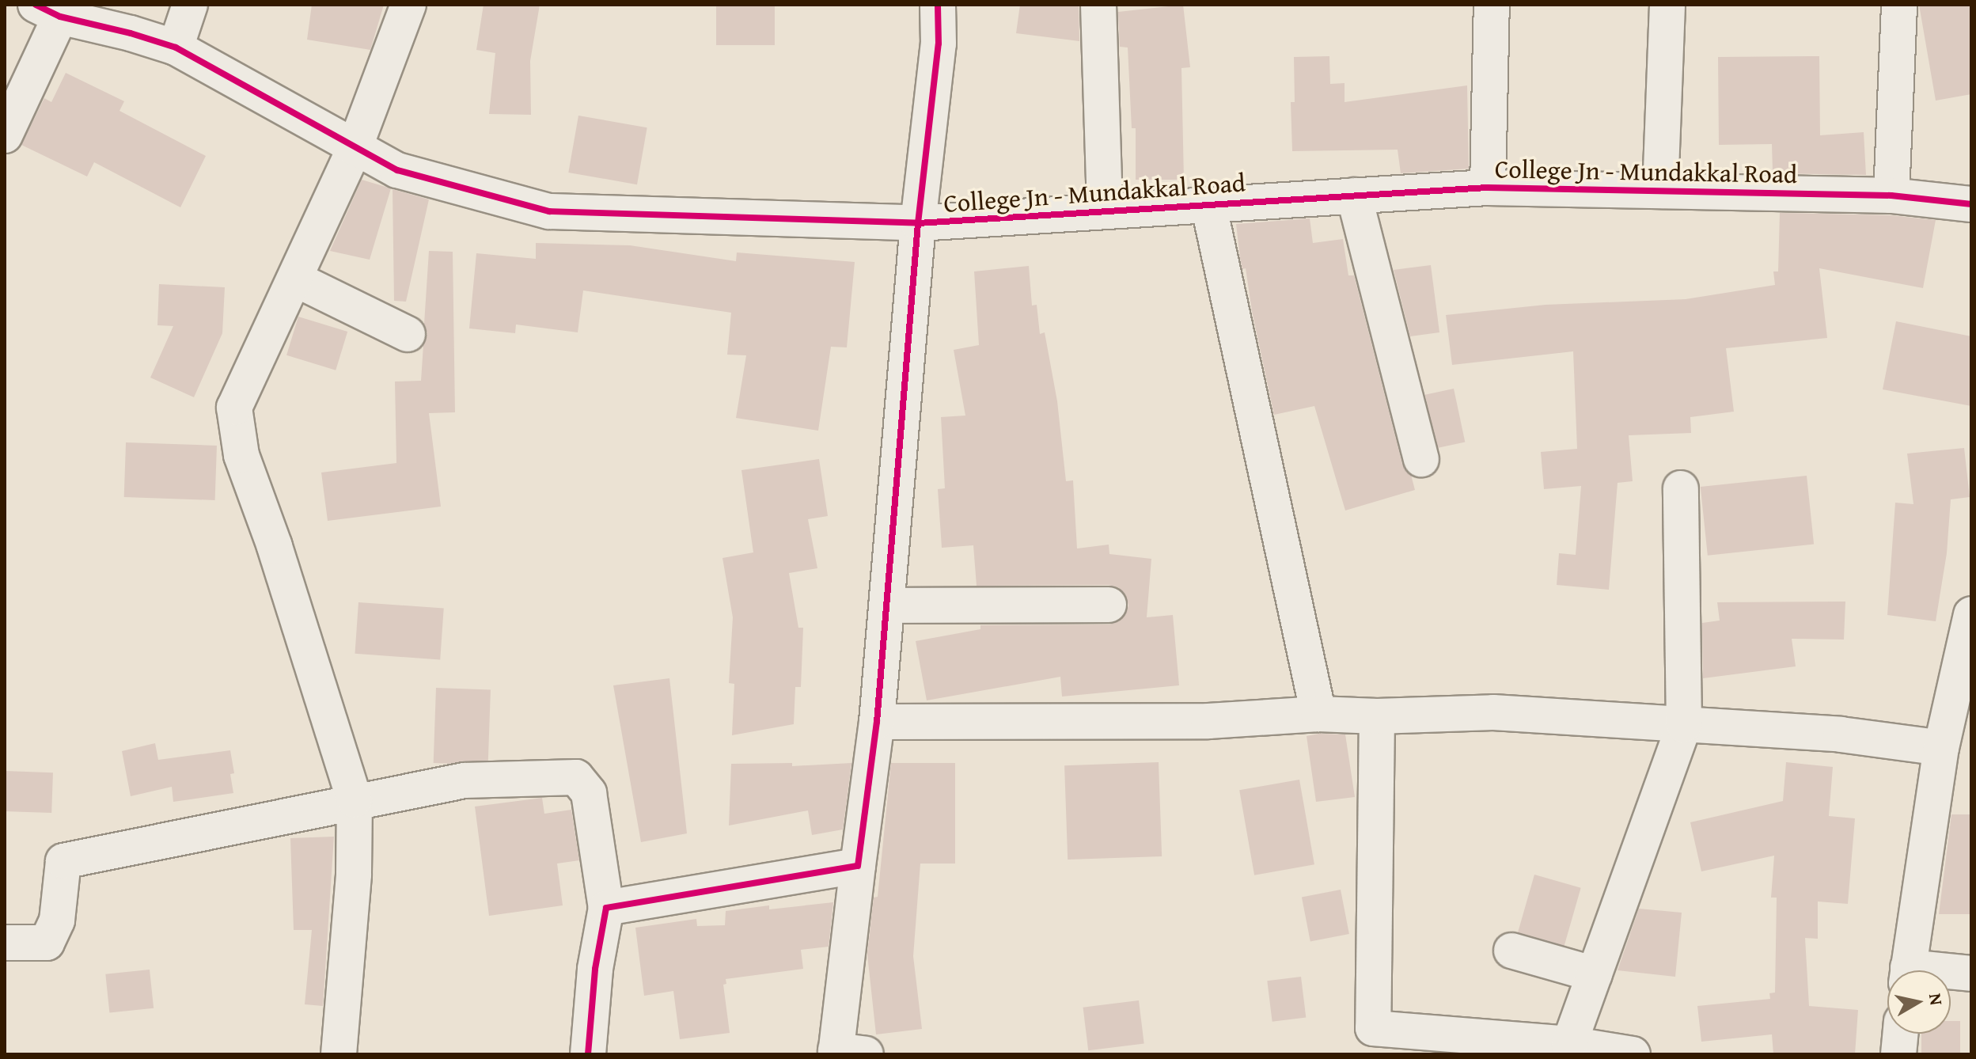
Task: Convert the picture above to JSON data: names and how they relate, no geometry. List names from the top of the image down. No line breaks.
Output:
{"streets":{"street":["College Jn - Mundakkal Road"]},"north":"right"}
